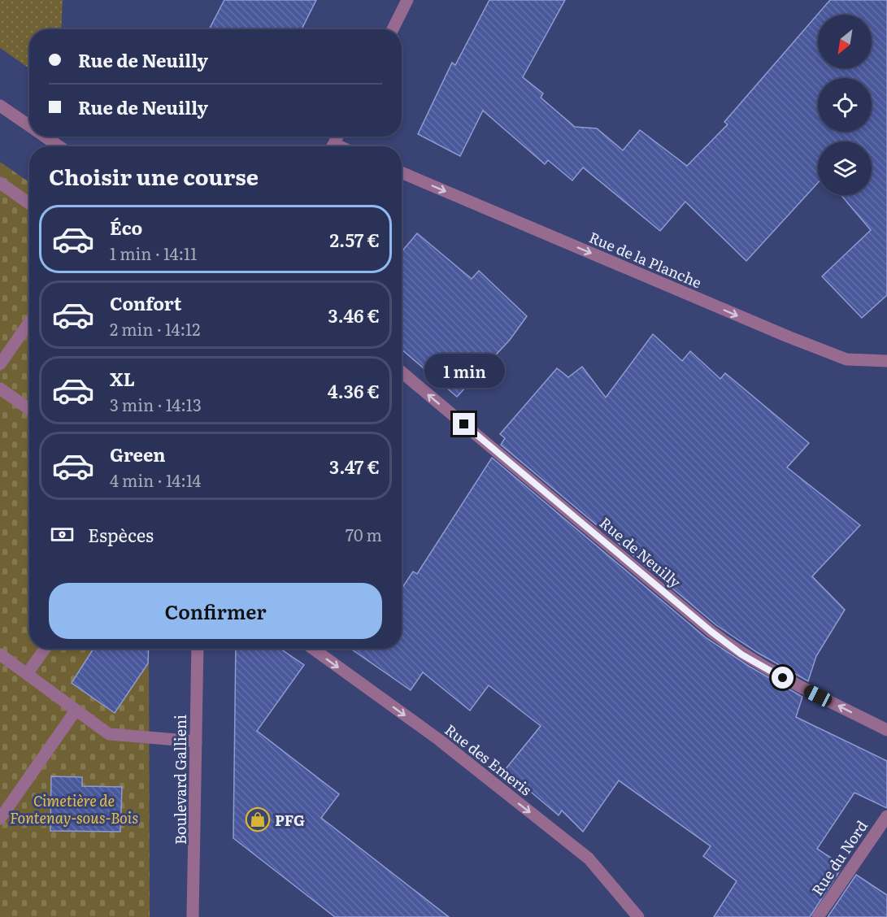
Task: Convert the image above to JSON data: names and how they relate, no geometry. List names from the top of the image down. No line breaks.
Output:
{"streets":{"street":["Rue de la Planche","Rue de Neuilly","Rue des Emeris","Boulevard Gallieni","Rue du Nord"]},"one_way":["Rue de la Planche","Rue de Neuilly","Rue des Emeris"],"parks":["Cimetière de Fontenay-sous-Bois"],"places":{"shop":["PFG"]},"north":"bottom left","page":{"banner":["Rue de Neuilly","Rue de Neuilly"],"heading":"Choisir une course","list":[{"name":"Éco","note":"1 min · 14:11","value":"2.57 €"},{"name":"Confort","note":"2 min · 14:12","value":"3.46 €"},{"name":"XL","note":"3 min · 14:13","value":"4.36 €"},{"name":"Green","note":"4 min · 14:14","value":"3.47 €"}],"bubble":"1 min","pay":["Espèces","70 m"],"buttons":"Confirmer"}}
